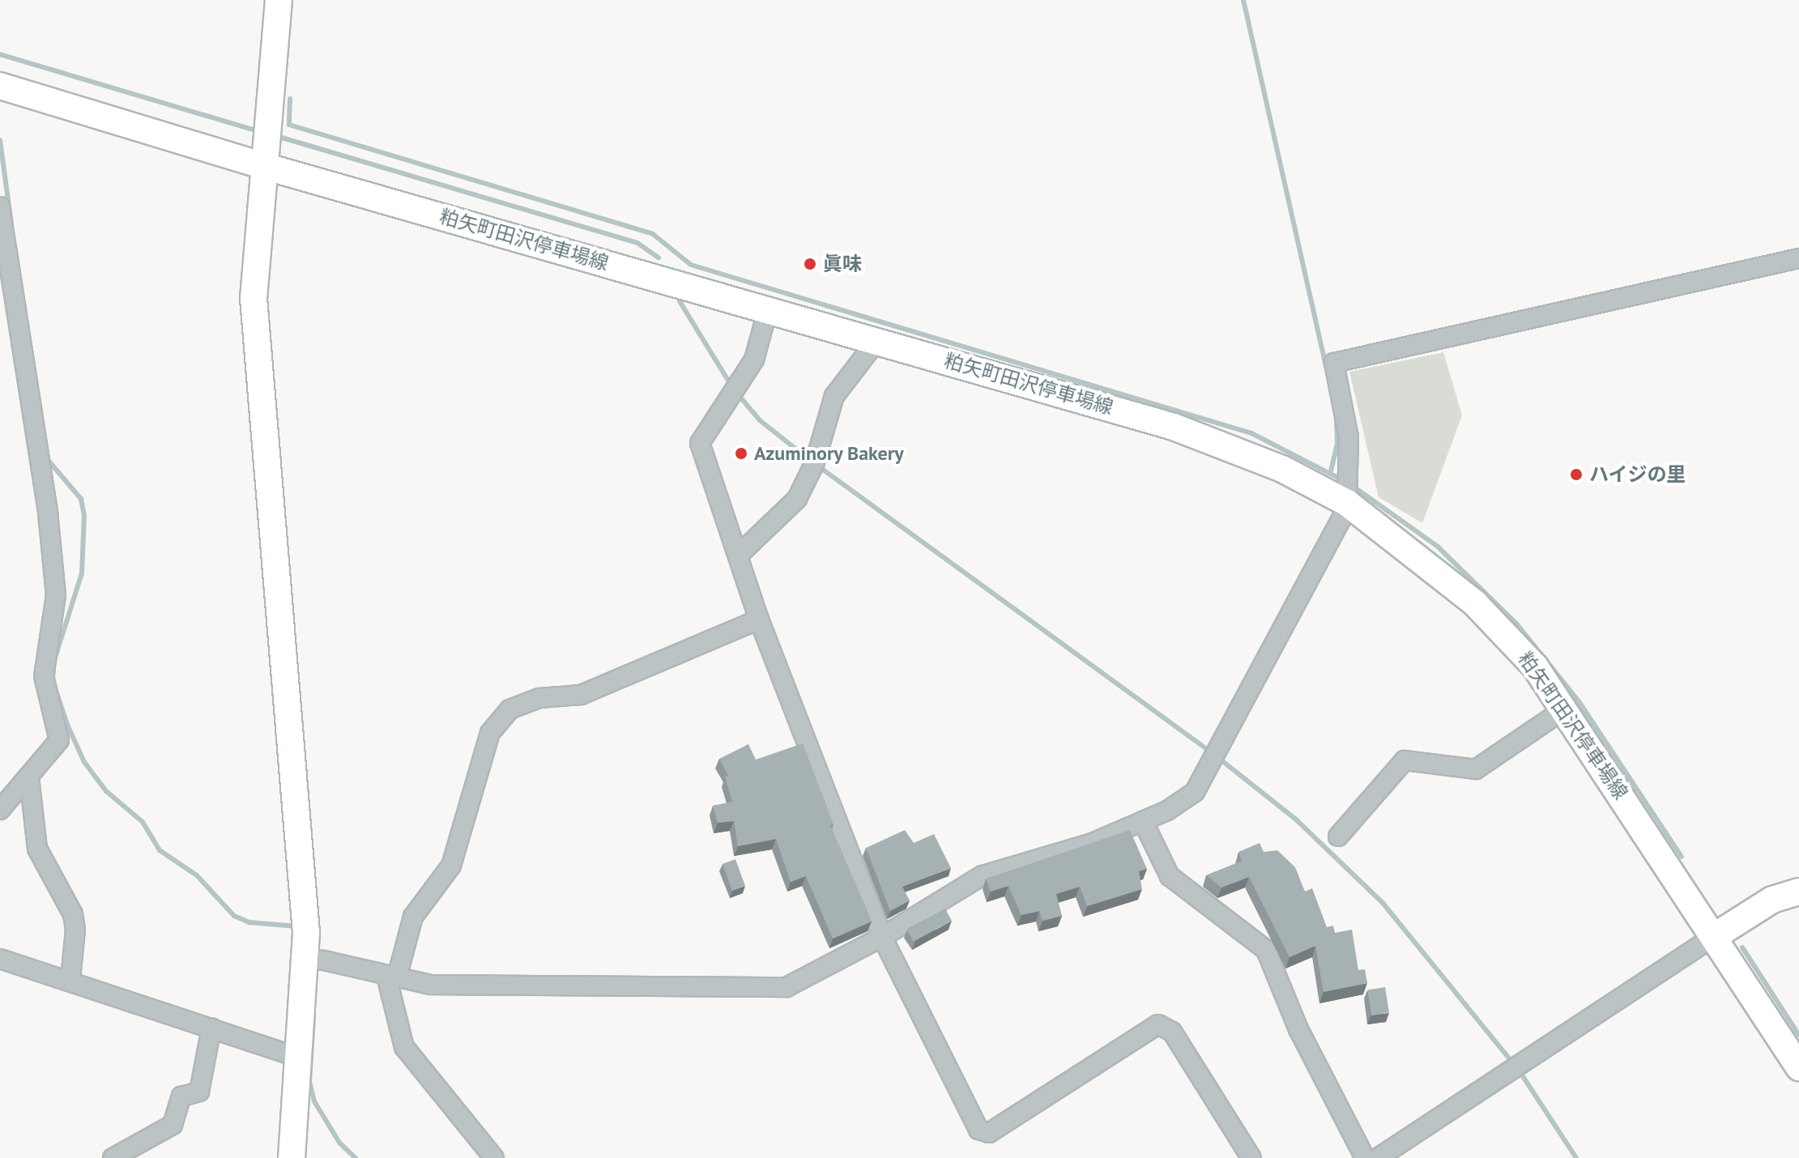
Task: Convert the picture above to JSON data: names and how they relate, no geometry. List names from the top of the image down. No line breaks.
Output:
{"streets":{"main road":["粕矢町田沢停車場線"]},"places":["眞味","Azuminory Bakery","ハイジの里"]}
